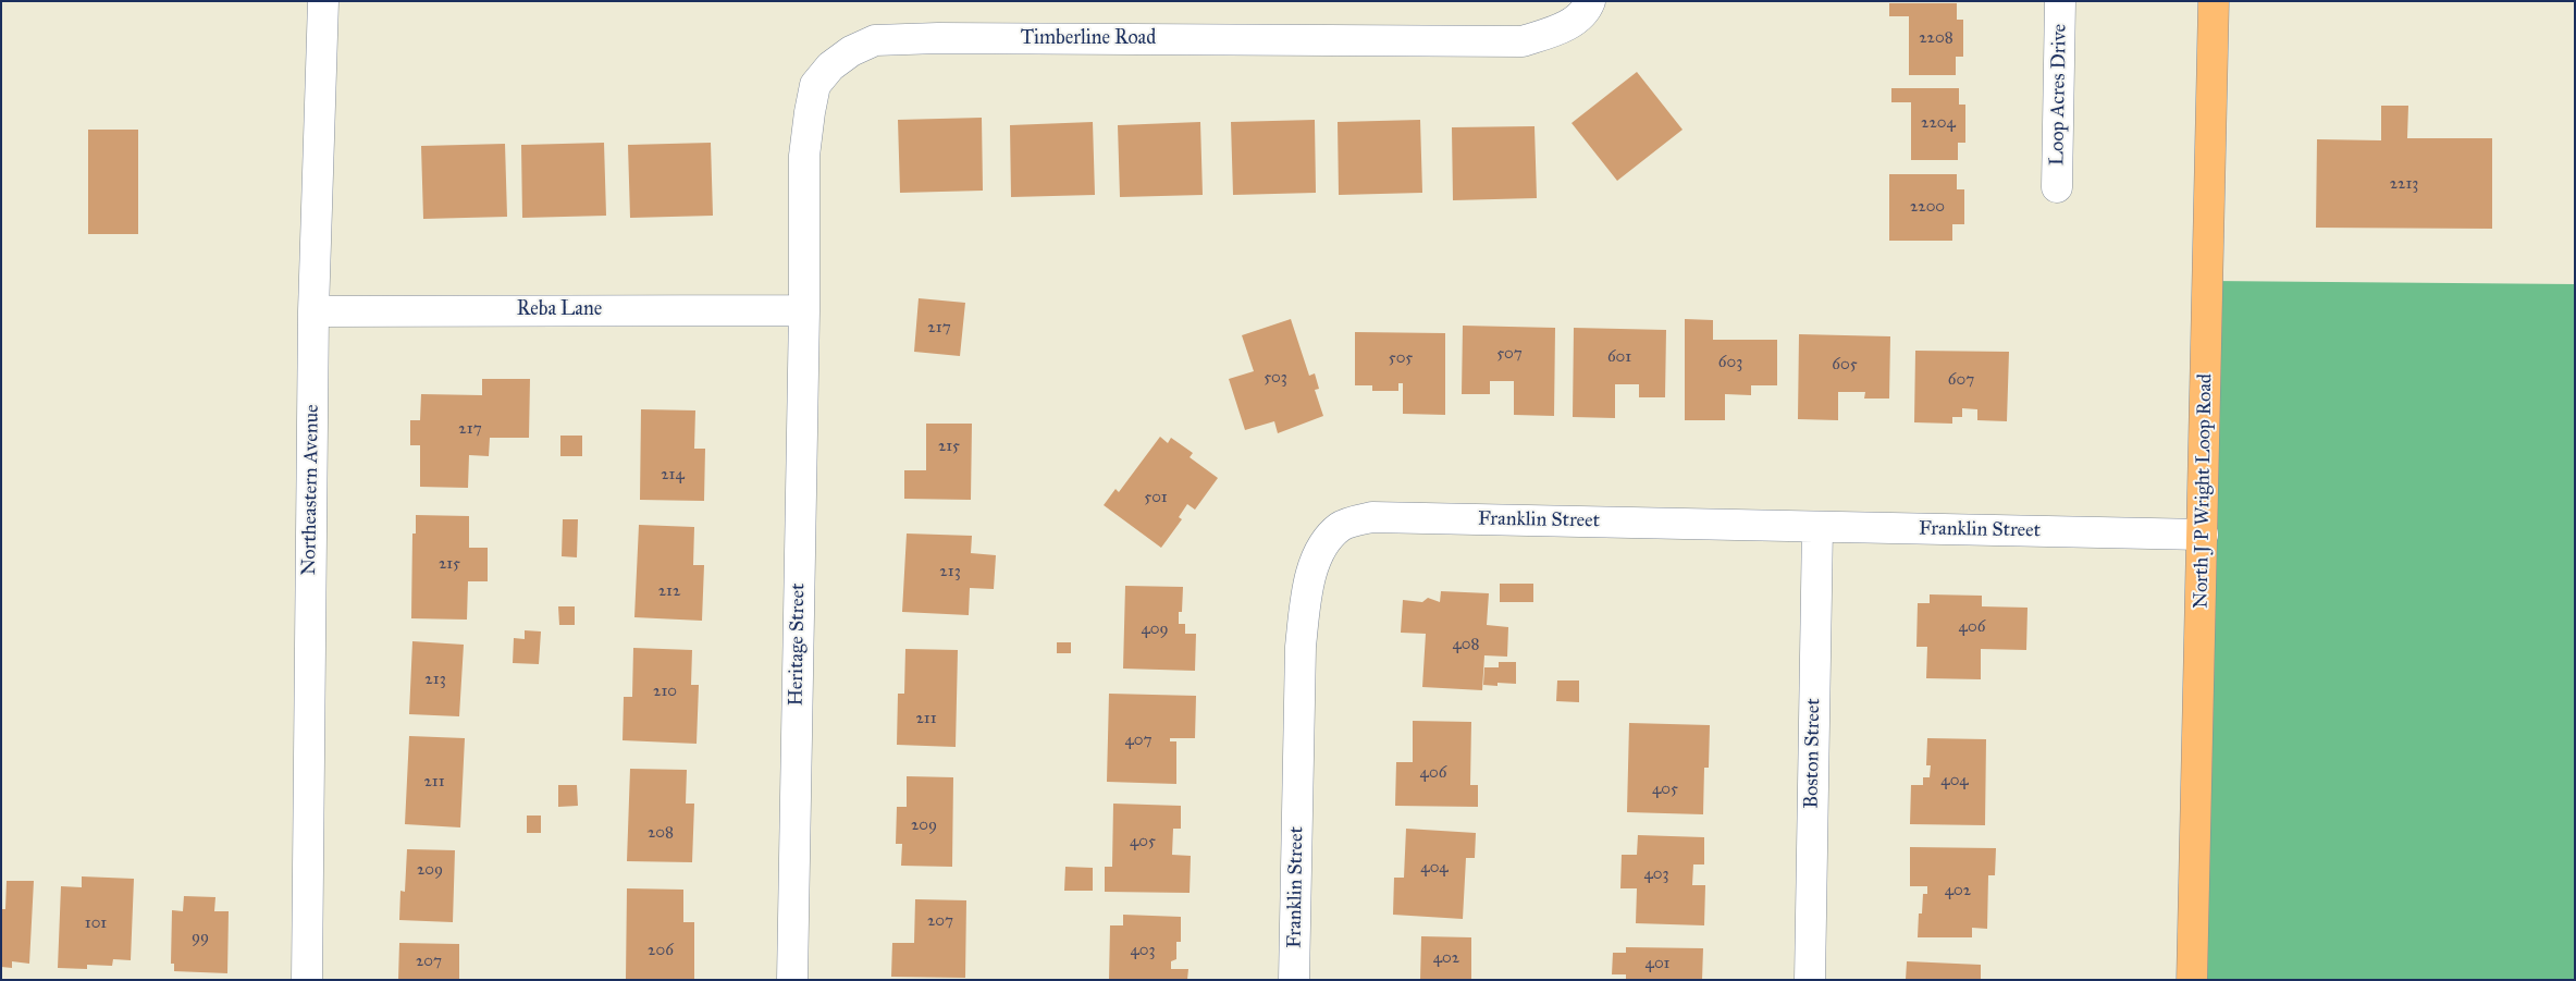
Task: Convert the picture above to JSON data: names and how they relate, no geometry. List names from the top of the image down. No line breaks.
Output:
{"streets":{"main road":["North J P Wright Loop Road"],"street":["Timberline Road","Loop Acres Drive","Reba Lane","Northeastern Avenue","Franklin Street","Heritage Street","Boston Street"]},"crossings":[["Timberline Road","Reba Lane"],["Timberline Road","Heritage Street"],["Reba Lane","Northeastern Avenue"],["Reba Lane","Heritage Street"],["North J P Wright Loop Road","Franklin Street"],["Franklin Street","Boston Street"]],"house_numbers":["2208","2204","2213","2200","217","507","601","505","603","605","503","607","217","215","214","501","215","213","212","406","409","408","213","210","211","407","406","404","211","405","209","208","405","404","209","403","402","207","101","99","206","403","402","207","401"]}
